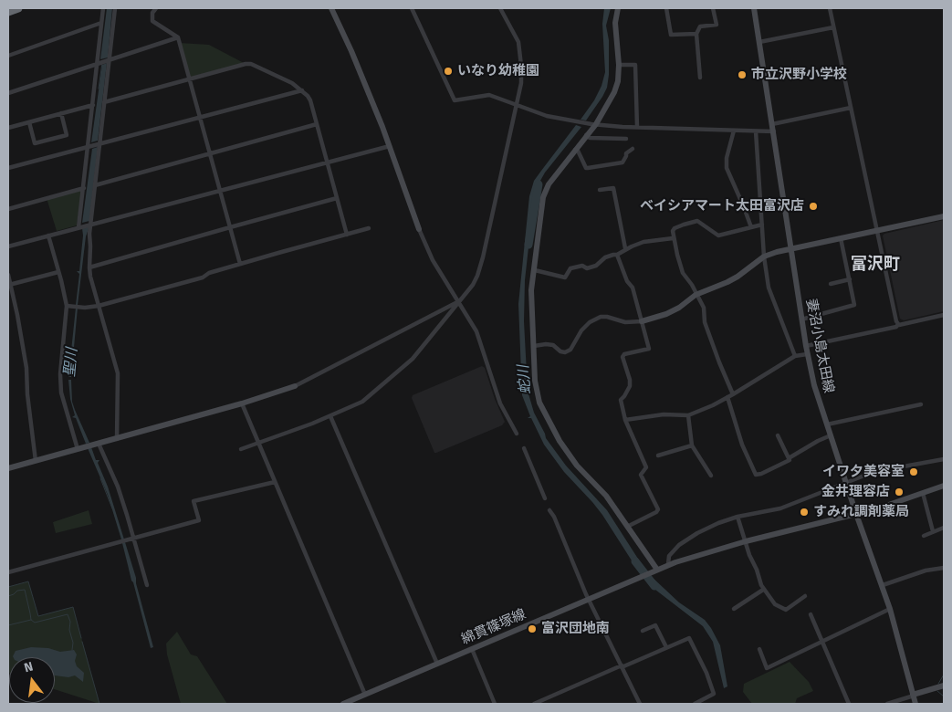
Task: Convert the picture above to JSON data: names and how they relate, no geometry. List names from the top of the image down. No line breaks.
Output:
{"streets":{"street":["妻沼小島太田線","綿貫篠塚線"]},"crossings":[["妻沼小島太田線","綿貫篠塚線"]],"districts":["富沢町"],"water":["聖川","蛇川"],"places":["いなり幼稚園","市立沢野小学校","ベイシアマート太田富沢店","イワ夕美容室","金井理容店","すみれ調剤薬局","富沢団地南"],"north":"top"}
